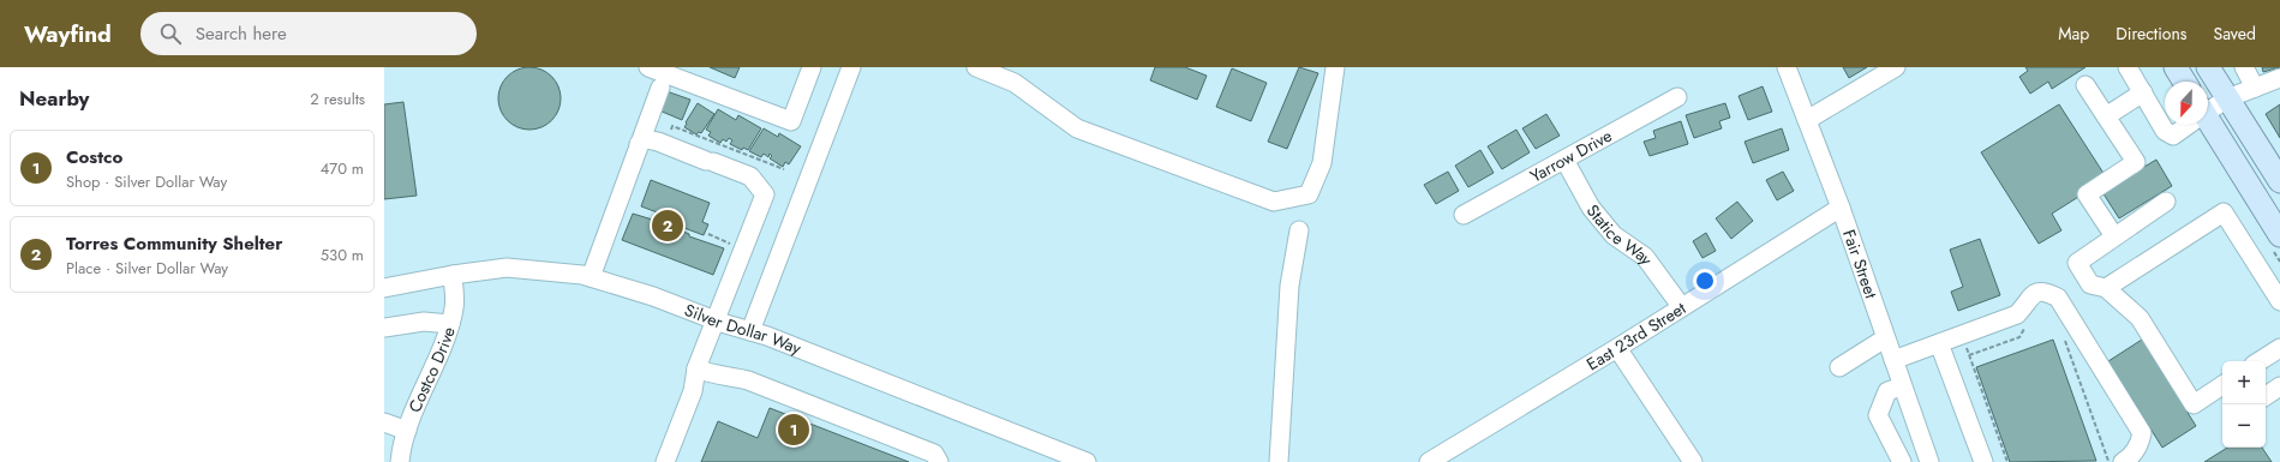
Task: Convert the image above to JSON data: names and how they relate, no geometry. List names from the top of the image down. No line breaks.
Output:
{"streets":{"street":["Yarrow Drive","Statice Way","Fair Street","Silver Dollar Way","East 23rd Street","Costco Drive"]},"crossings":[["Yarrow Drive","Statice Way"],["Statice Way","East 23rd Street"],["Fair Street","East 23rd Street"],["Silver Dollar Way","Costco Drive"]],"north":"bottom","page":{"header":"Wayfind","search":"Search here","nav":["Map","Directions","Saved"],"heading":["Nearby","2 results"],"list":[{"mark":"1","name":"Costco","note":"Shop · Silver Dollar Way","value":"470 m"},{"mark":"2","name":"Torres Community Shelter","note":"Place · Silver Dollar Way","value":"530 m"}],"pins":["2","1"],"map_buttons":["+","−"]}}
